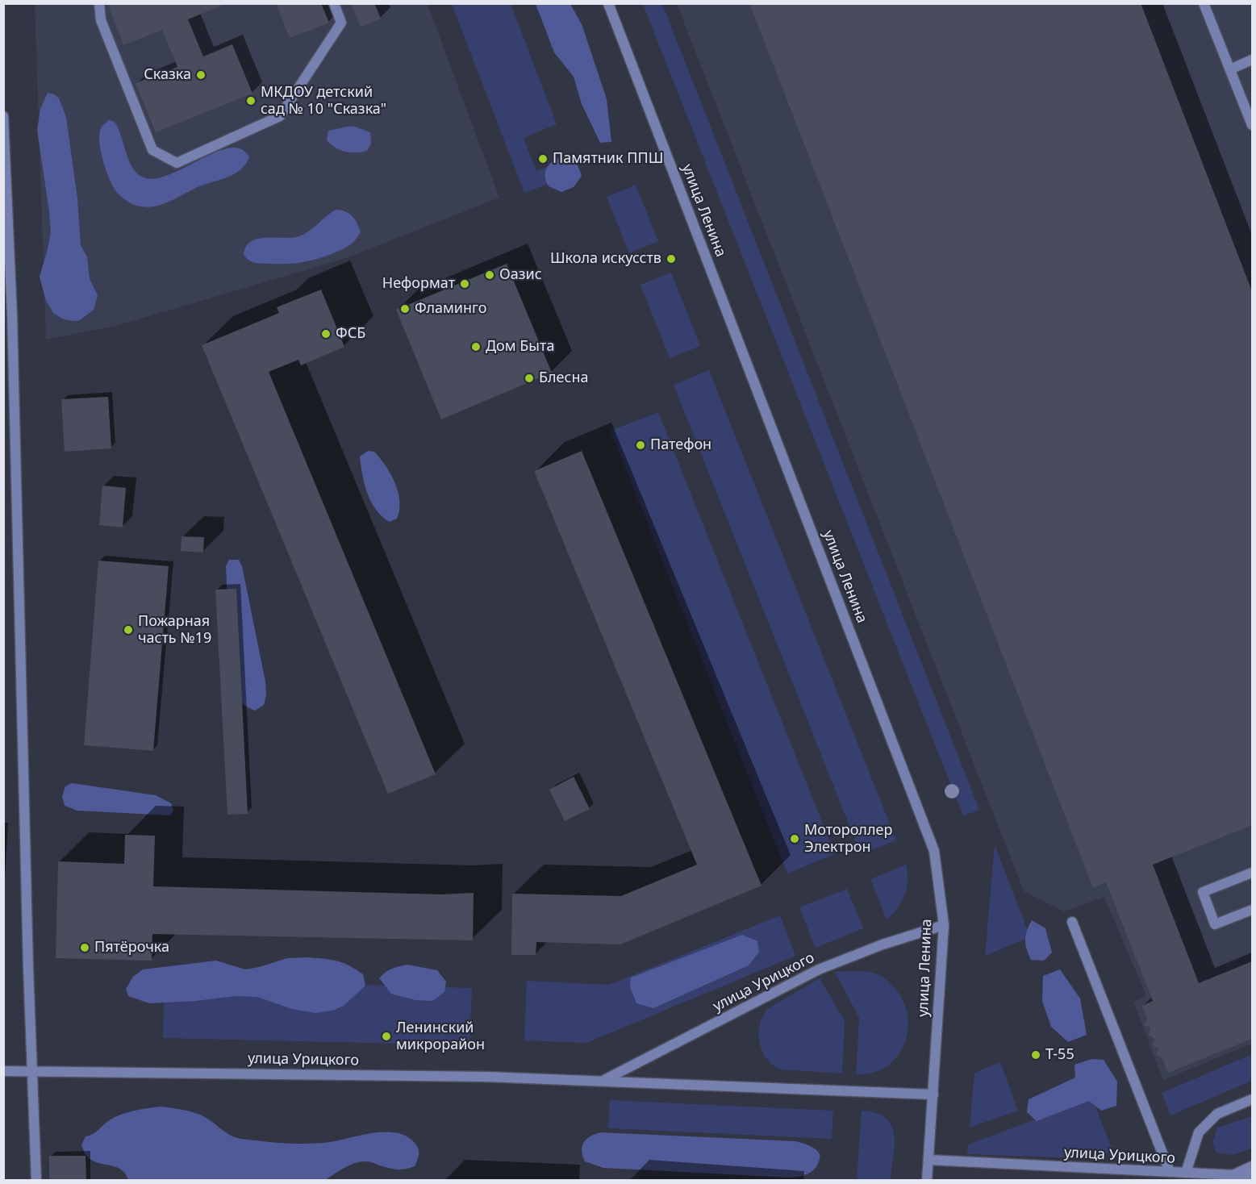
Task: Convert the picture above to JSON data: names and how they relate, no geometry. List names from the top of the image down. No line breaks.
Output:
{"streets":{"street":["улица Ленина","улица Урицкого"]},"crossings":[["улица Ленина","улица Урицкого"]],"places":["Сказка","МКДОУ детский сад № 10 \"Сказка\"","Памятник ППШ","Школа искусств","Оазис","Неформат","Фламинго","ФСБ","Дом Быта","Блесна","Патефон","Пожарная часть №19","Мотороллер Электрон","Пятёрочка","Ленинский микрорайон","Т-55"]}
